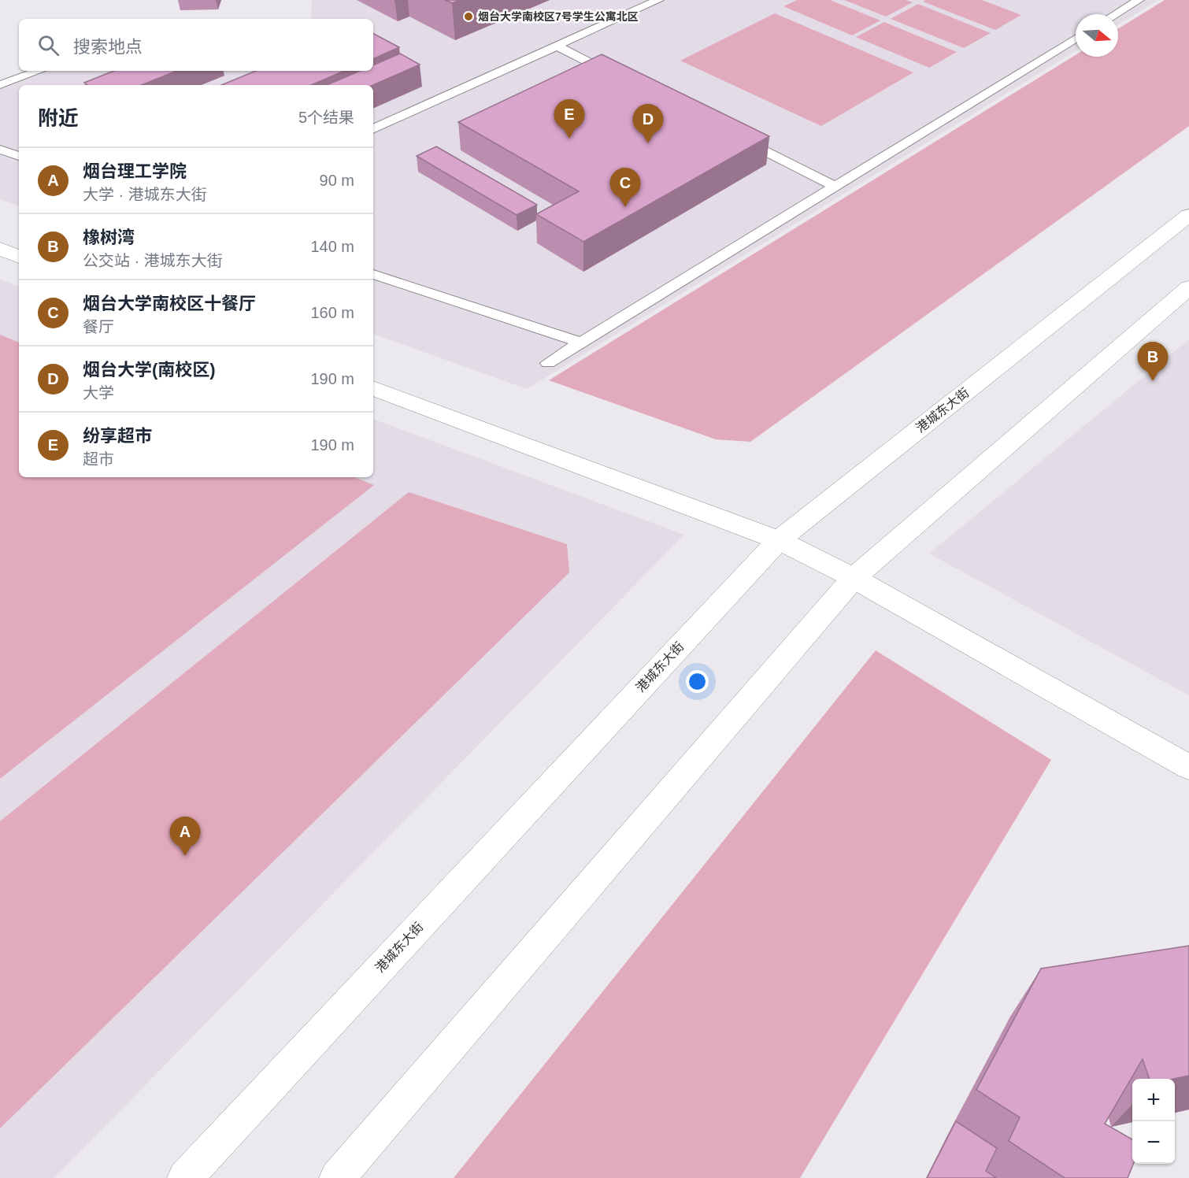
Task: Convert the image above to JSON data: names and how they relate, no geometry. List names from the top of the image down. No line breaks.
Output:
{"streets":{"main road":["港城东大街"]},"places":["烟台大学南校区7号学生公寓北区"],"north":"right","page":{"search":"搜索地点","heading":["附近","5个结果"],"pins":["E","D","C","B","A"],"list":[{"mark":"A","name":"烟台理工学院","note":"大学 · 港城东大街","value":"90 m"},{"mark":"B","name":"橡树湾","note":"公交站 · 港城东大街","value":"140 m"},{"mark":"C","name":"烟台大学南校区十餐厅","note":"餐厅","value":"160 m"},{"mark":"D","name":"烟台大学(南校区)","note":"大学","value":"190 m"},{"mark":"E","name":"纷享超市","note":"超市","value":"190 m"}],"map_buttons":["+","−"]}}
